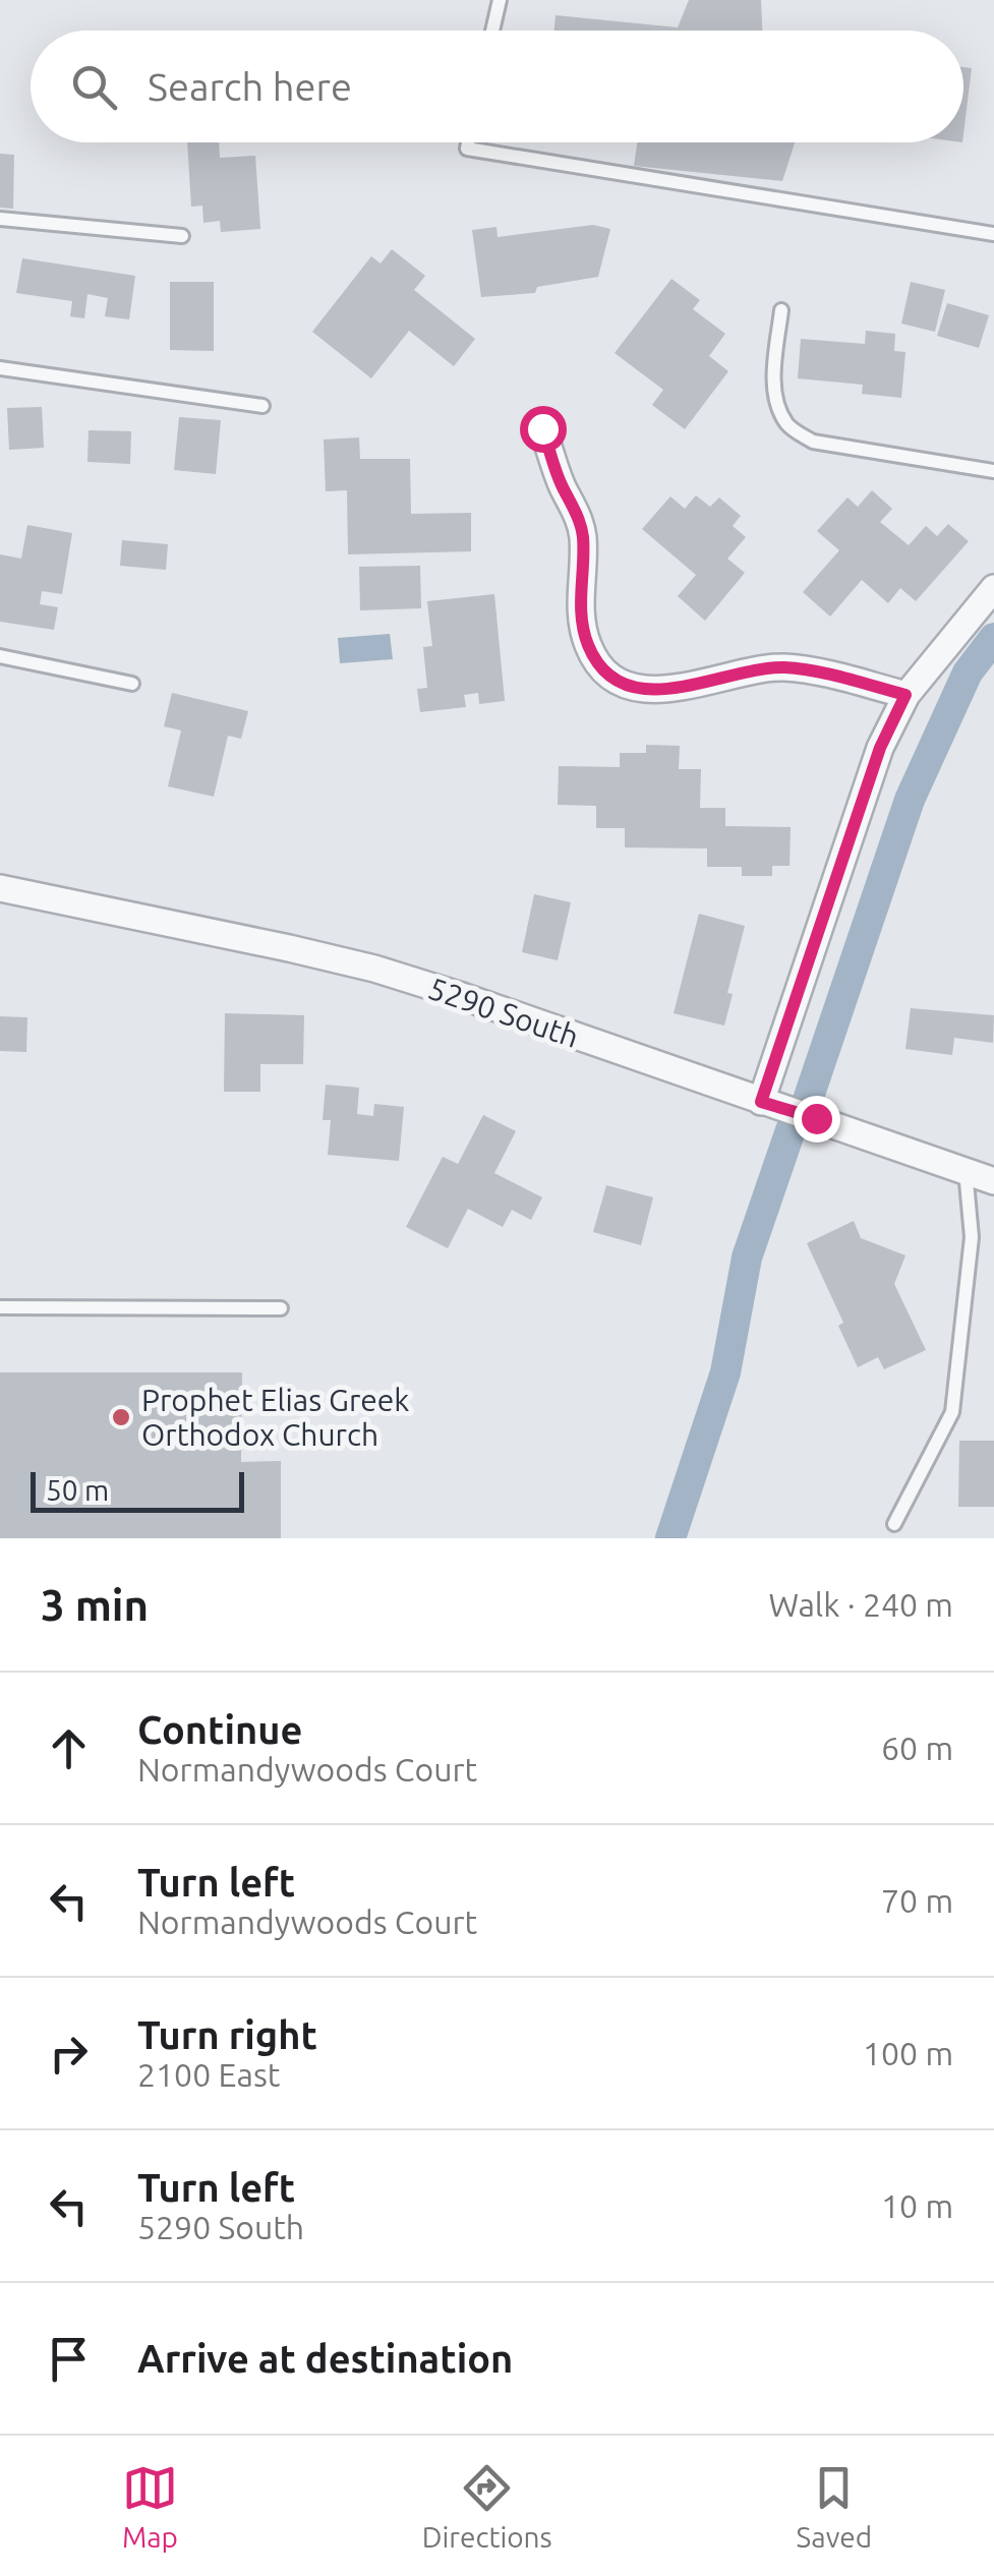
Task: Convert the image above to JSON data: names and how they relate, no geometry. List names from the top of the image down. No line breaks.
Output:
{"streets":{"street":["5290 South"]},"places":["Prophet Elias Greek Orthodox Church"],"scale_bar":"50 m","page":{"search":"Search here","scale":"50 m","heading":["3 min","Walk · 240 m"],"list":[["Continue","Normandywoods Court","60 m"],["Turn left","Normandywoods Court","70 m"],["Turn right","2100 East","100 m"],["Turn left","5290 South","10 m"],"Arrive at destination"],"nav":["Map","Directions","Saved"]}}
